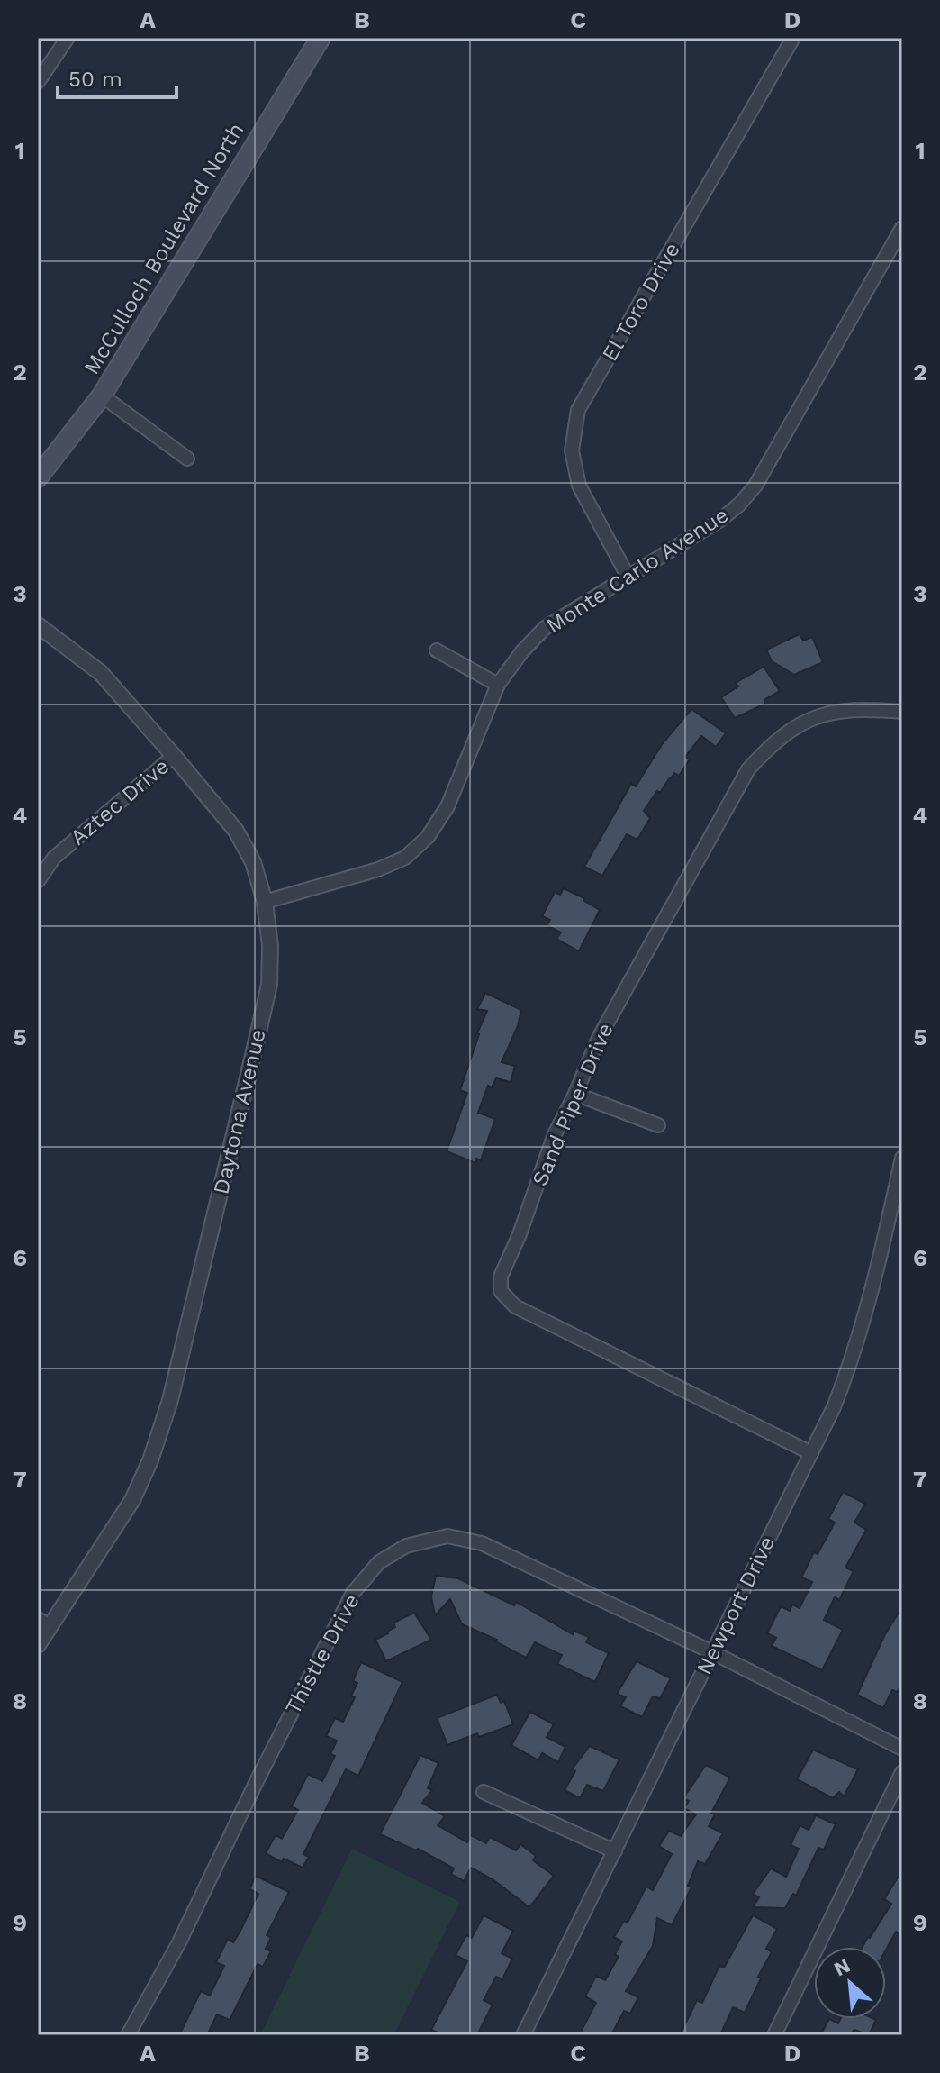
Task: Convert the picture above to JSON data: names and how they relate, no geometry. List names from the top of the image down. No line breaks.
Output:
{"streets":{"main road":["McCulloch Boulevard North"],"street":["El Toro Drive","Monte Carlo Avenue","Aztec Drive","Sand Piper Drive","Daytona Avenue","Newport Drive","Thistle Drive"]},"crossings":[["El Toro Drive","Monte Carlo Avenue"],["Monte Carlo Avenue","Daytona Avenue"],["Aztec Drive","Daytona Avenue"],["Sand Piper Drive","Newport Drive"],["Newport Drive","Thistle Drive"]],"scale_bar":"50 m","north":"top left","grid":{"columns":["A","B","C","D"],"rows":["1","2","3","4","5","6","7","8","9"]}}
